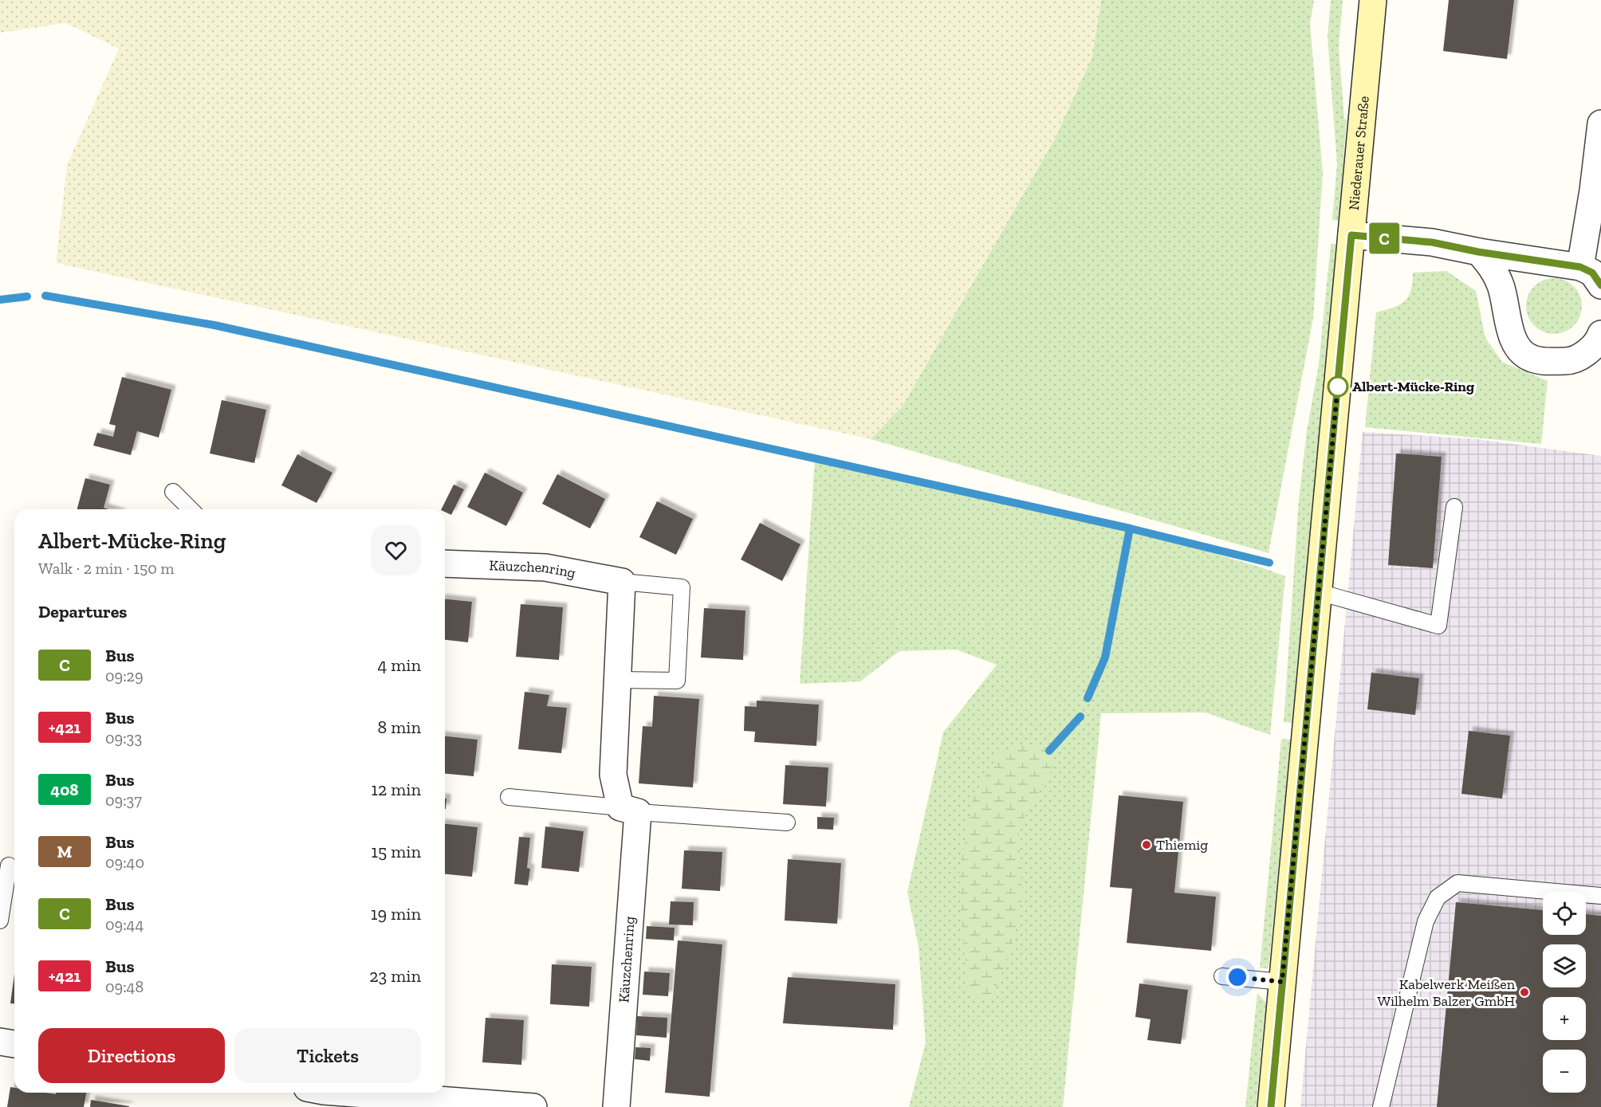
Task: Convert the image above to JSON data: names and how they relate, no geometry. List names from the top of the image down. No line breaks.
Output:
{"streets":{"main road":["Niederauer Straße"],"street":["Käuzchenring"]},"places":["Albert-Mücke-Ring","Thiemig","Kabelwerk Meißen Wilhelm Balzer GmbH"],"lines":["bus line C"],"page":{"on_map":"C","heading":[["Albert-Mücke-Ring","Walk · 2 min · 150 m"],"Departures"],"list":[{"mark":"C","name":"Bus","note":"09:29","value":"4 min"},{"mark":"+421","name":"Bus","note":"09:33","value":"8 min"},{"mark":"408","name":"Bus","note":"09:37","value":"12 min"},{"mark":"M","name":"Bus","note":"09:40","value":"15 min"},{"mark":"C","name":"Bus","note":"09:44","value":"19 min"},{"mark":"+421","name":"Bus","note":"09:48","value":"23 min"}],"map_buttons":["+","−"],"buttons":["Directions","Tickets"]}}
